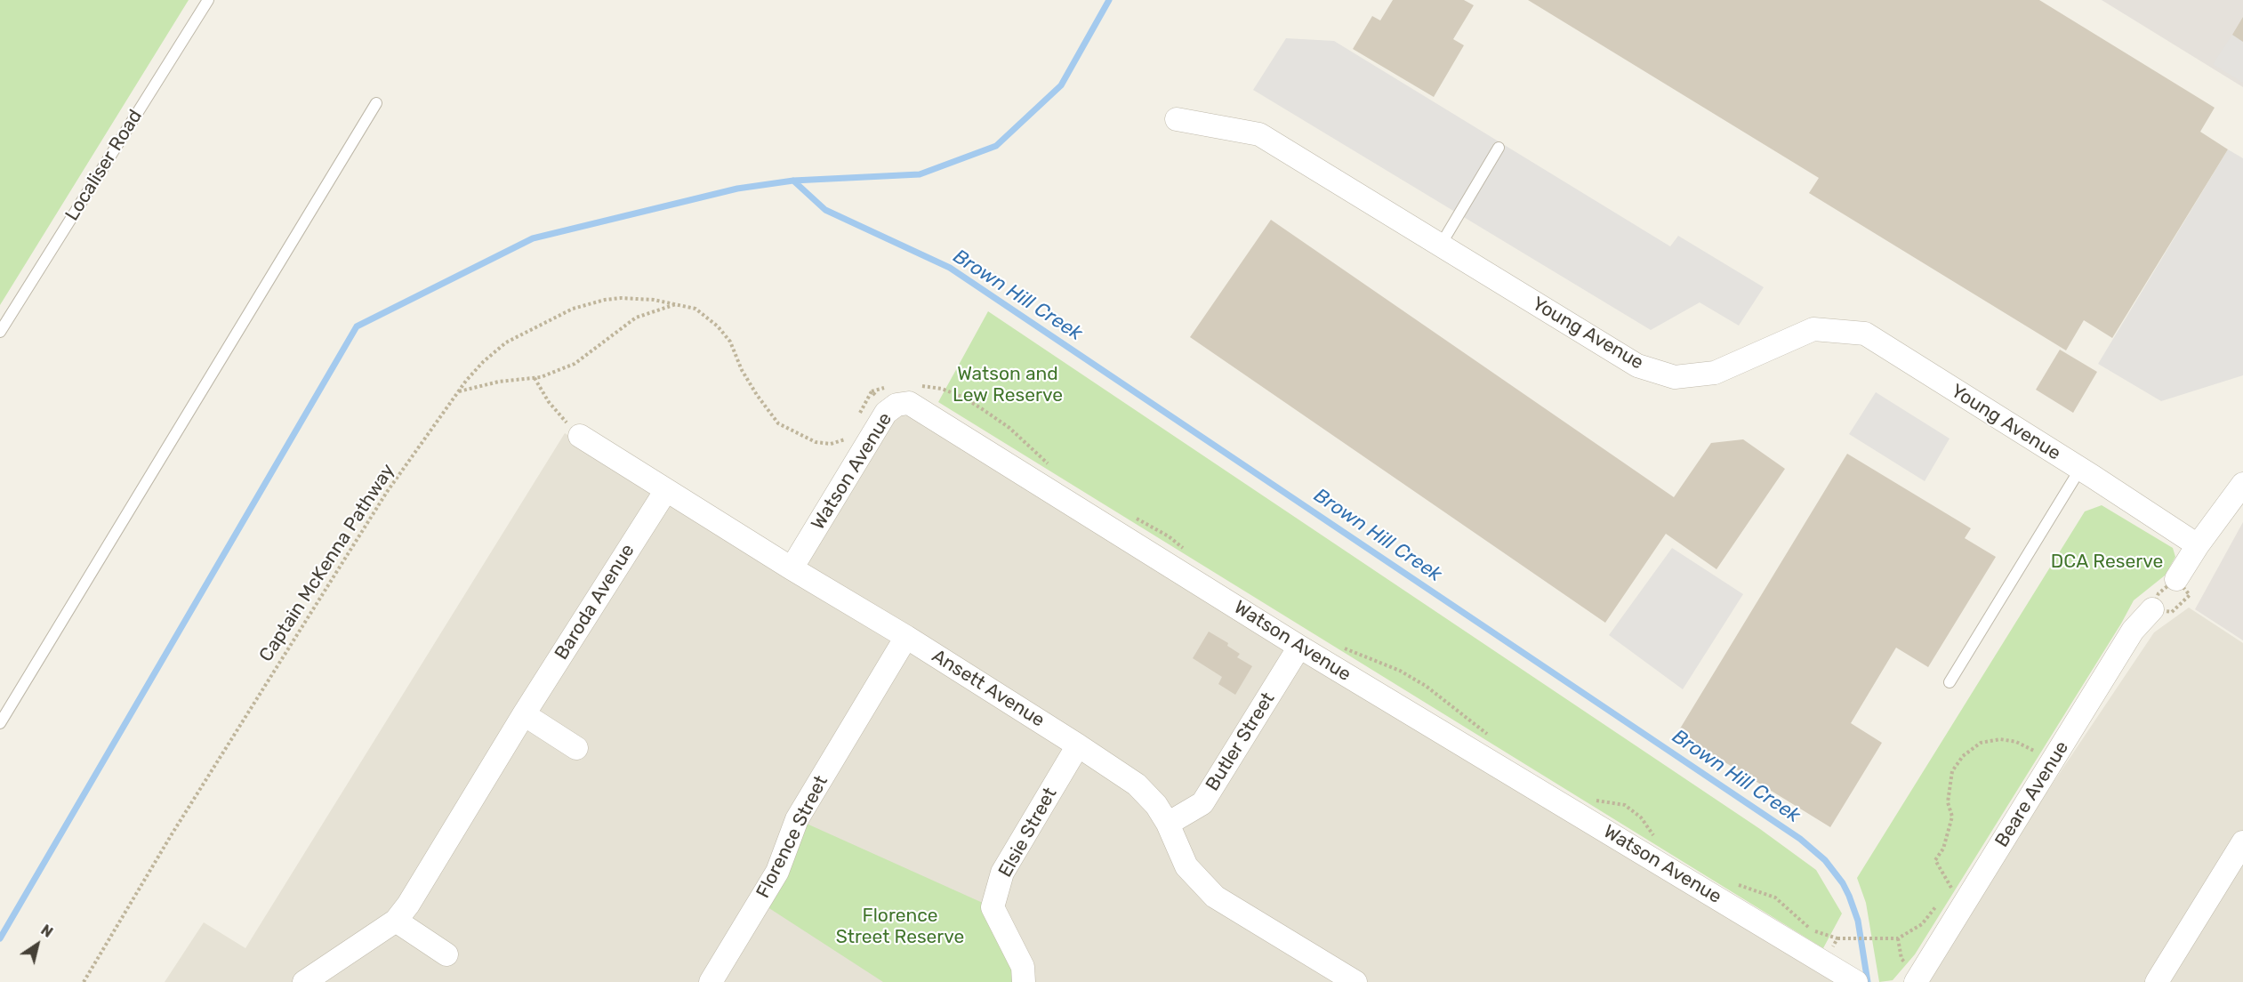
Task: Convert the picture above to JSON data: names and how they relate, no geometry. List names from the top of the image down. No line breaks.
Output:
{"streets":{"street":["Young Avenue","Watson Avenue","Baroda Avenue","Ansett Avenue","Butler Street","Beare Avenue","Elsie Street","Florence Street"],"lane":["Localiser Road"],"path":["Captain McKenna Pathway"]},"crossings":[["Watson Avenue","Ansett Avenue"],["Watson Avenue","Butler Street"],["Baroda Avenue","Ansett Avenue"],["Ansett Avenue","Butler Street"],["Ansett Avenue","Elsie Street"],["Ansett Avenue","Florence Street"]],"water":["Brown Hill Creek"],"parks":["Watson and Lew Reserve","DCA Reserve","Florence Street Reserve"],"north":"top right"}
